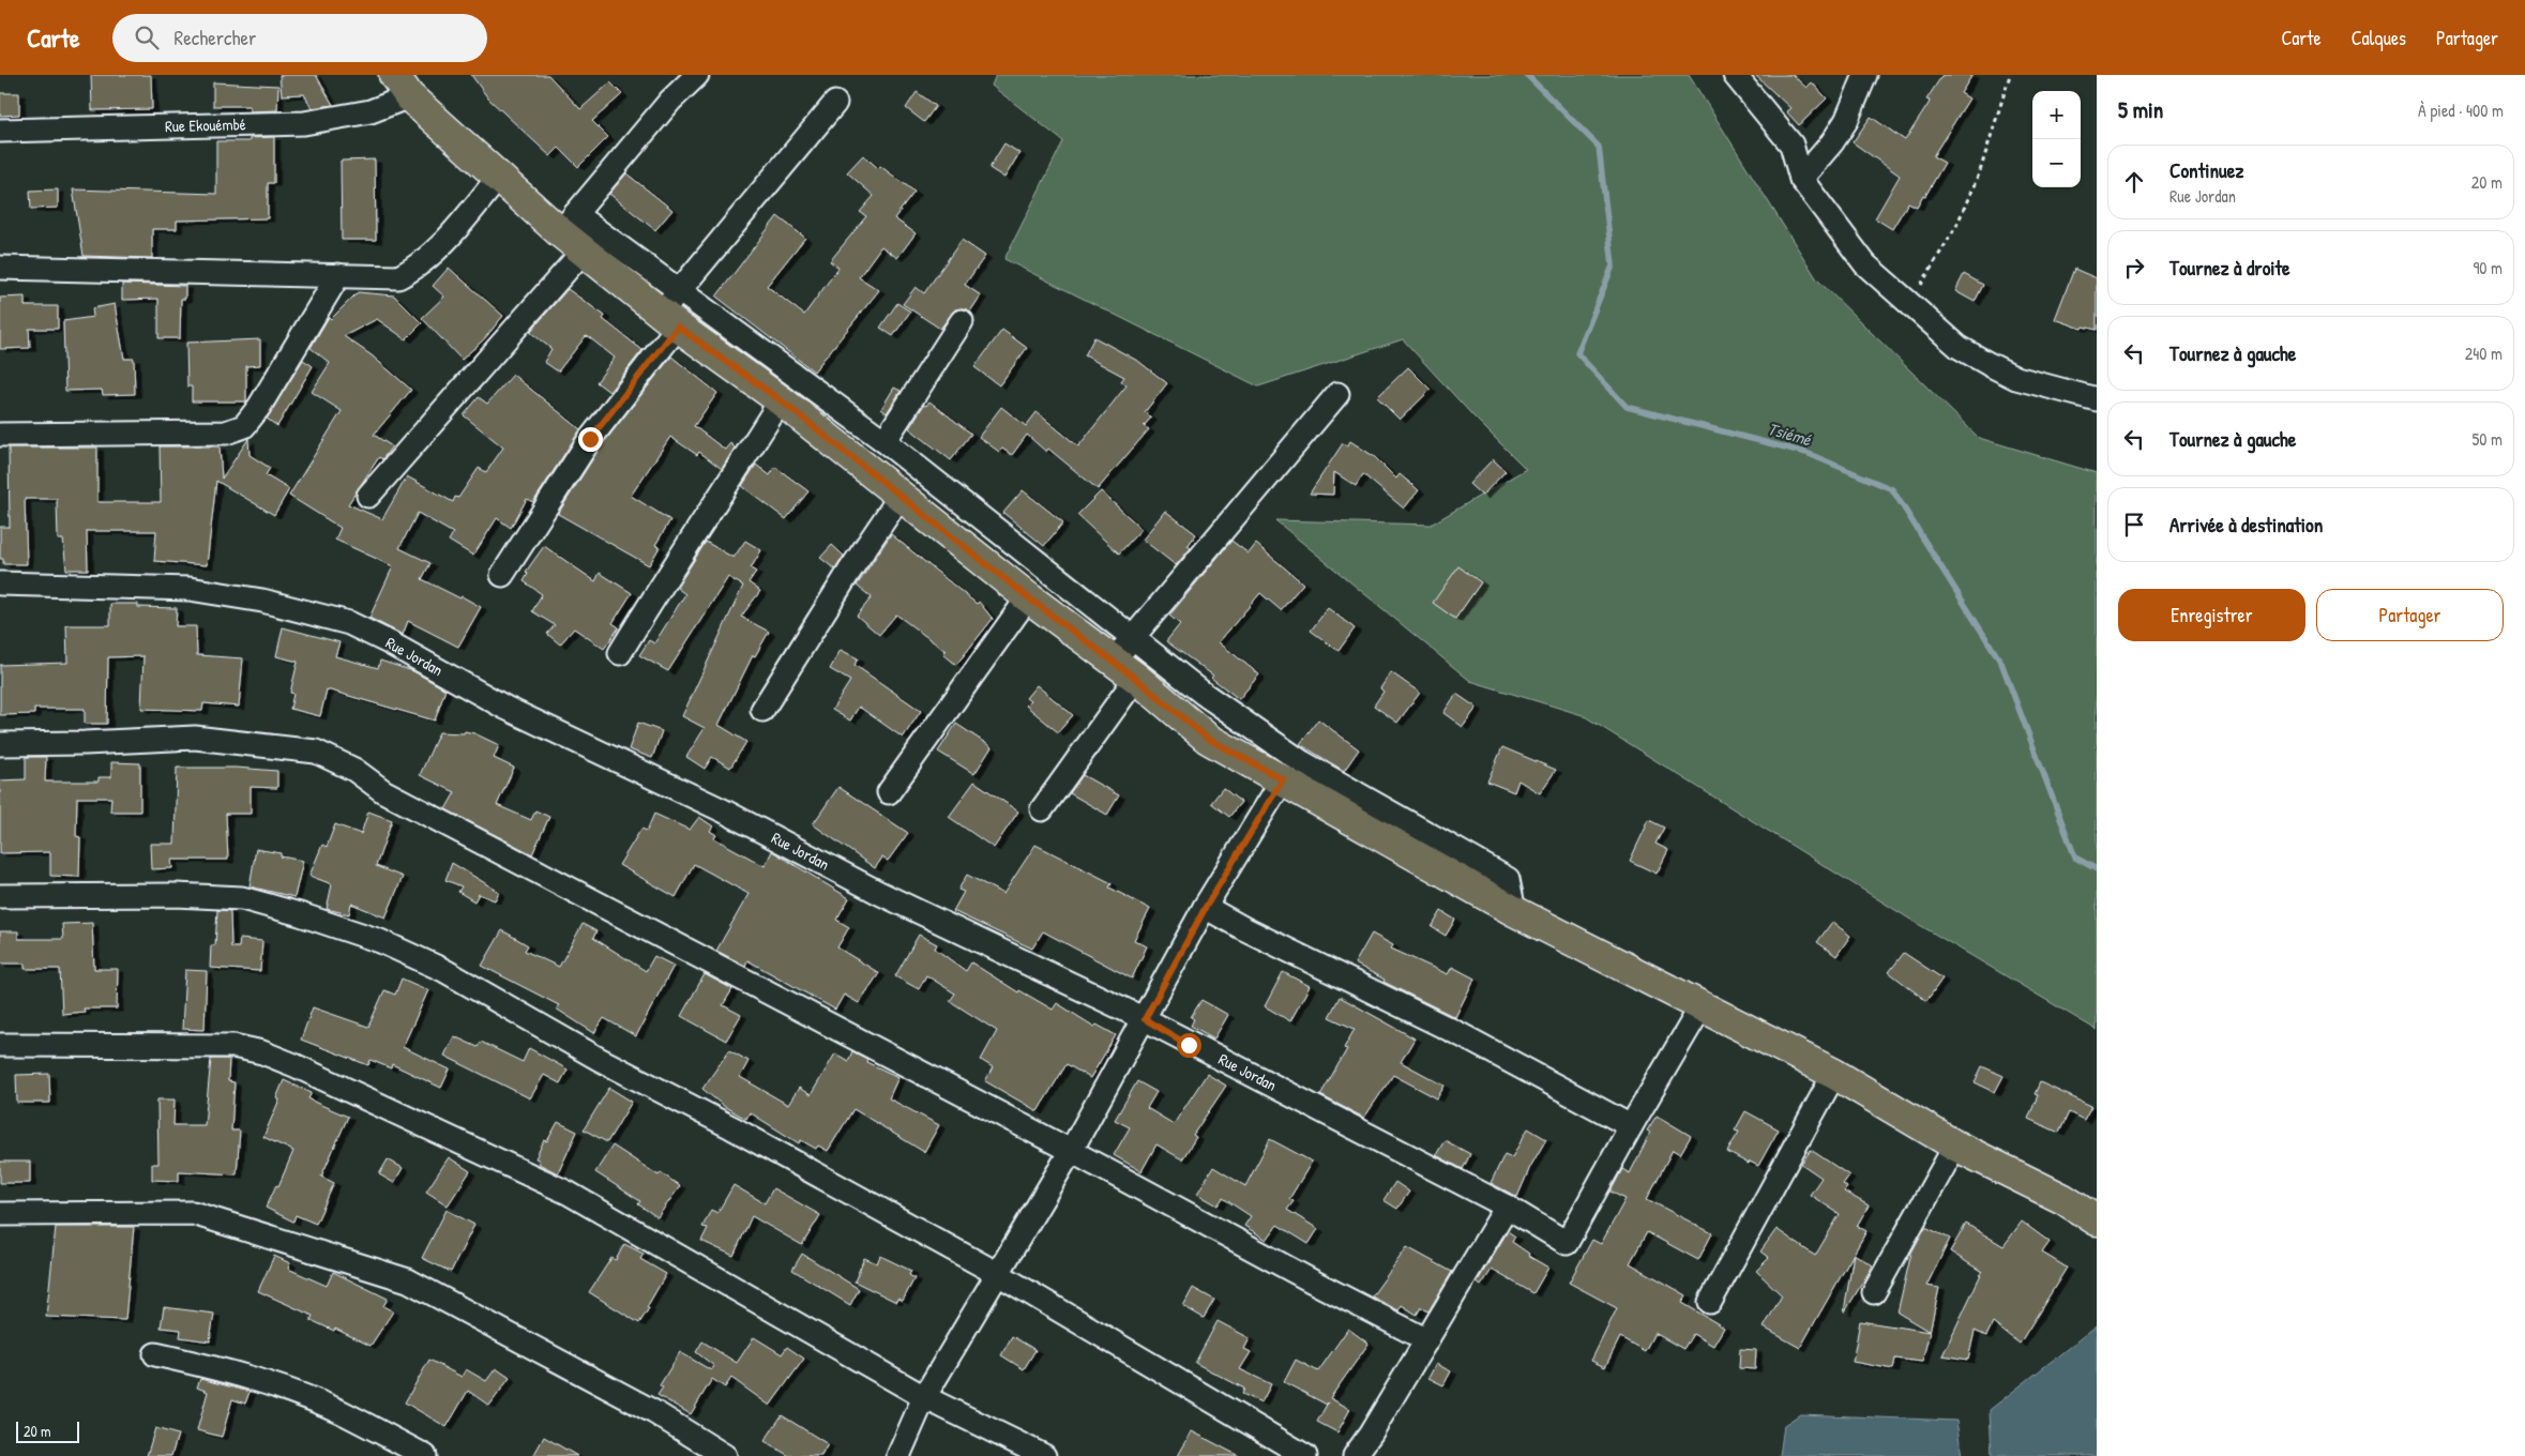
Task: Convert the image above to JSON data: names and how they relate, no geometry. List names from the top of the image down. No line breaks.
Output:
{"streets":{"street":["Rue Ekouémbé","Rue Jordan"]},"water":["Tsiémé"],"scale_bar":"20 m","page":{"header":"Carte","search":"Rechercher","nav":["Carte","Calques","Partager"],"heading":["5 min","À pied · 400 m"],"map_buttons":["+","−"],"list":[["Continuez","Rue Jordan","20 m"],["Tournez à droite","90 m"],["Tournez à gauche","240 m"],["Tournez à gauche","50 m"],"Arrivée à destination"],"buttons":["Enregistrer","Partager"],"scale":"20 m"}}
